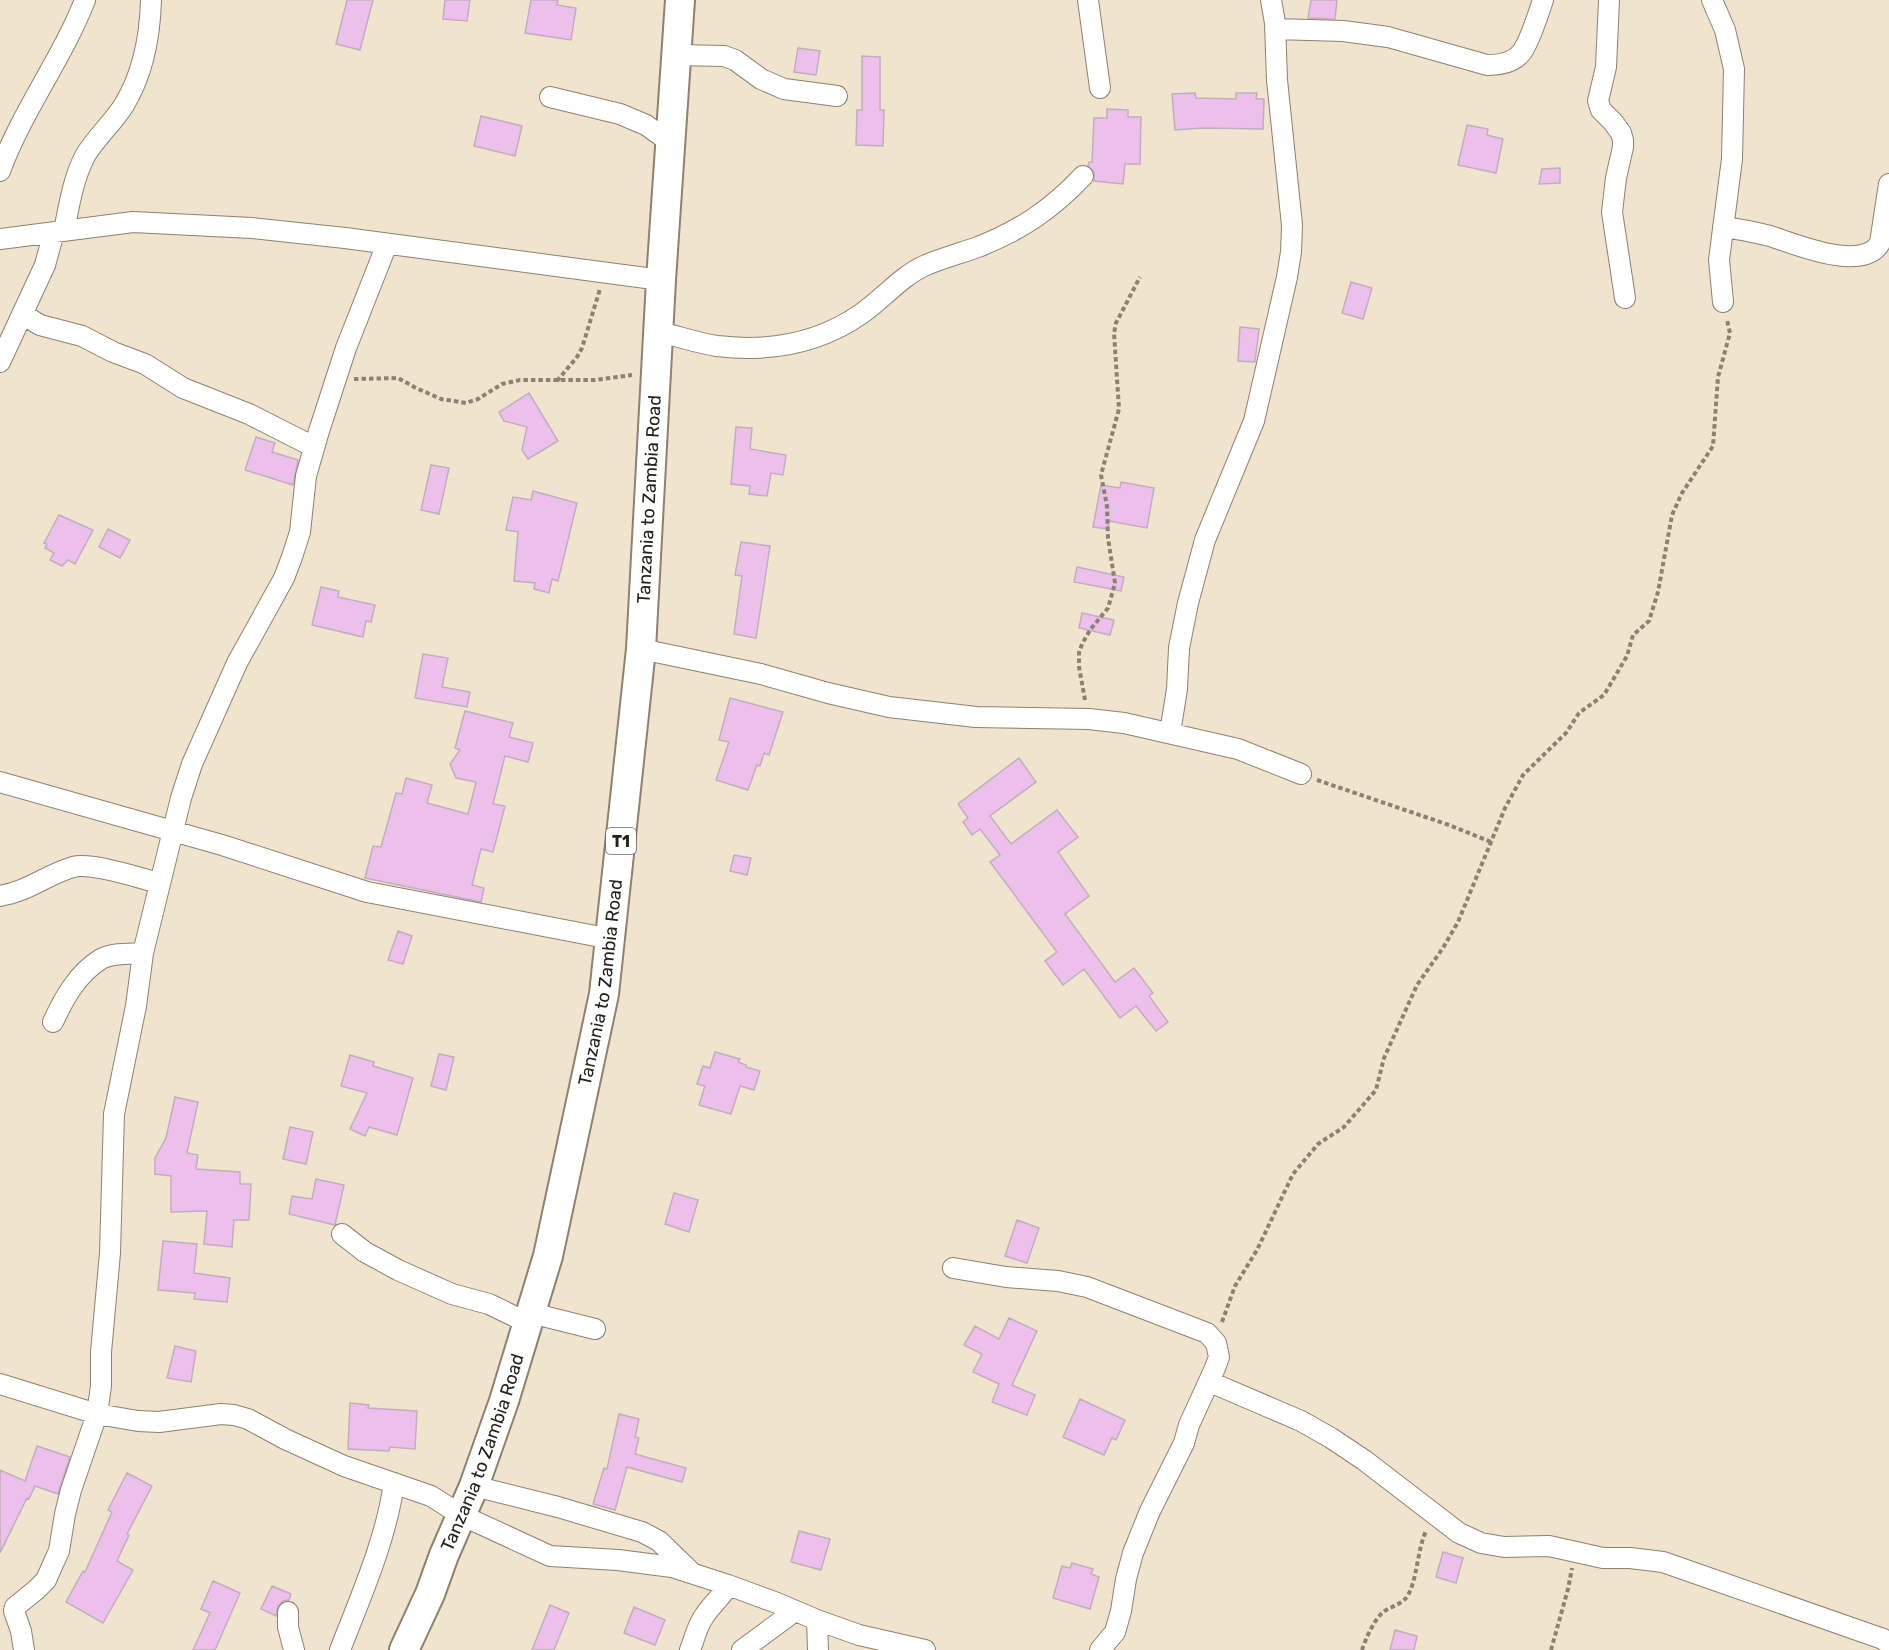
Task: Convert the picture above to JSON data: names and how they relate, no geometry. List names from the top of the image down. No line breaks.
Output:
{"streets":{"highway":["Tanzania to Zambia Road","T1"]}}
